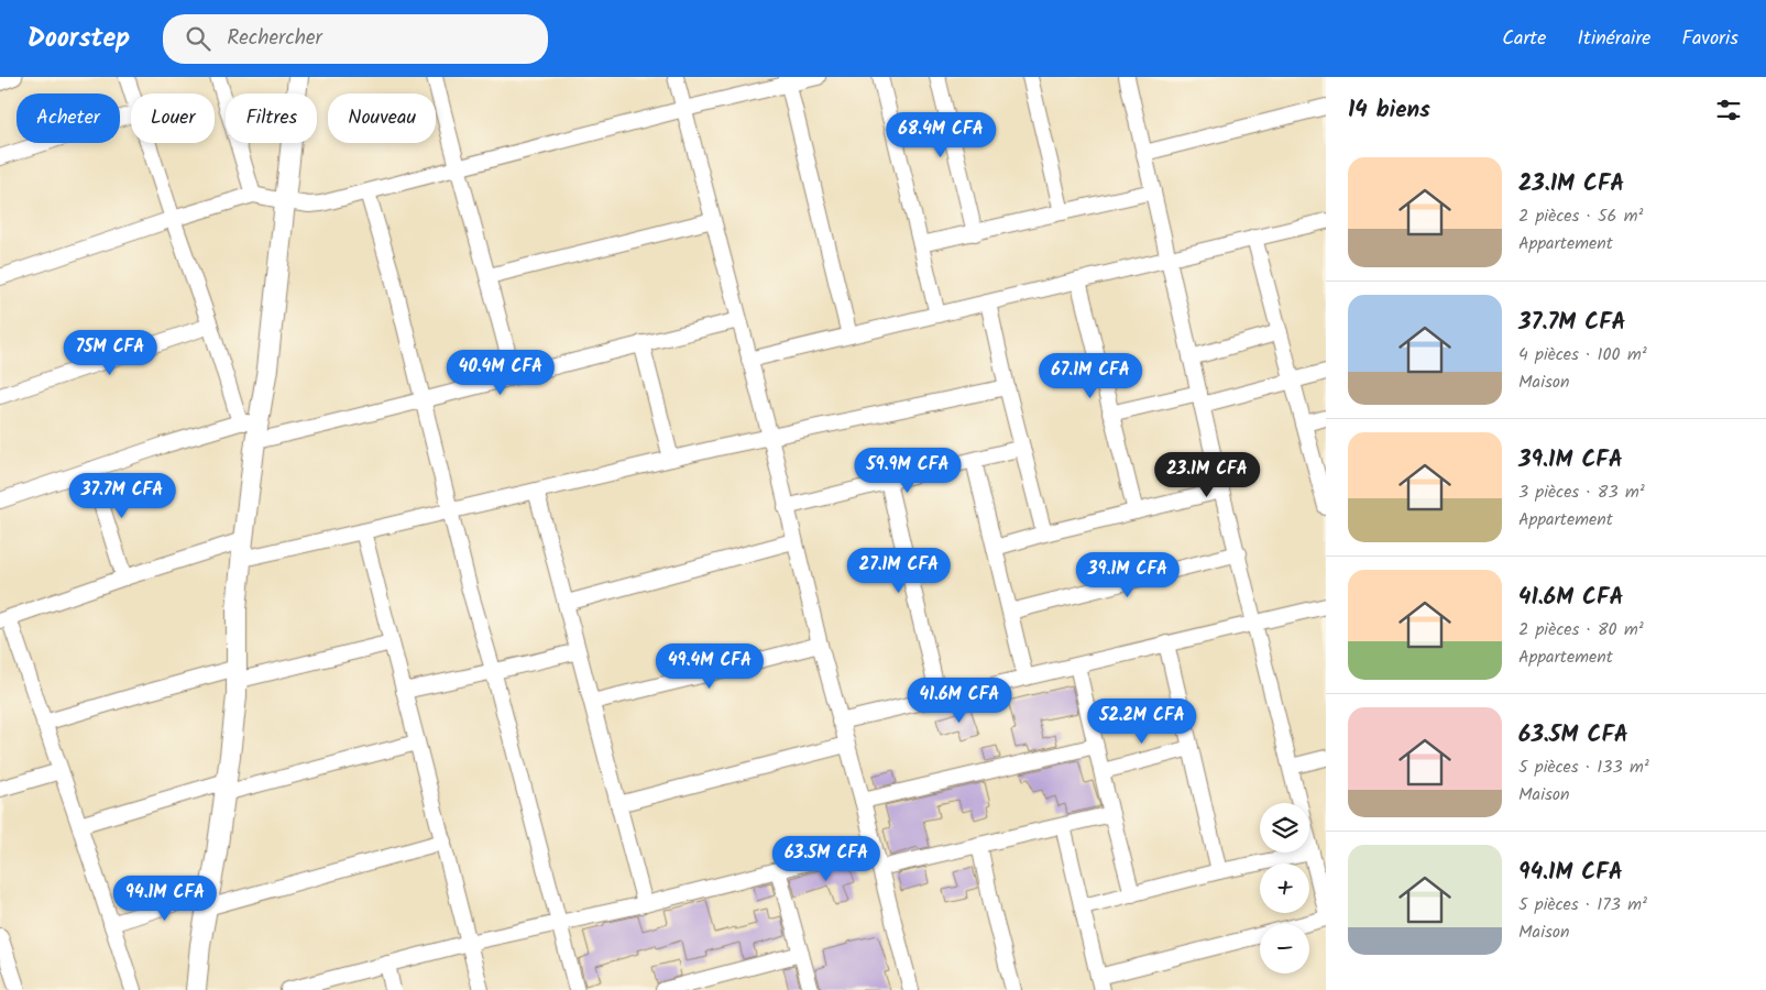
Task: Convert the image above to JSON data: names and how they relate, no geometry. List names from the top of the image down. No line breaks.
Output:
{"page":{"header":"Doorstep","search":"Rechercher","nav":["Carte","Itinéraire","Favoris"],"heading":"14 biens","chip":["Acheter","Louer","Filtres","Nouveau"],"price":["68.4M CFA","75M CFA","40.4M CFA","67.1M CFA","59.9M CFA","23.1M CFA","37.7M CFA","27.1M CFA","39.1M CFA","49.4M CFA","41.6M CFA","52.2M CFA","63.5M CFA","94.1M CFA"],"list":[{"name":"23.1M CFA","note":"2 pièces · 56 m² · Appartement"},{"name":"37.7M CFA","note":"4 pièces · 100 m² · Maison"},{"name":"39.1M CFA","note":"3 pièces · 83 m² · Appartement"},{"name":"41.6M CFA","note":"2 pièces · 80 m² · Appartement"},{"name":"63.5M CFA","note":"5 pièces · 133 m² · Maison"},{"name":"94.1M CFA","note":"5 pièces · 173 m² · Maison"}],"map_buttons":["+","−"]}}
